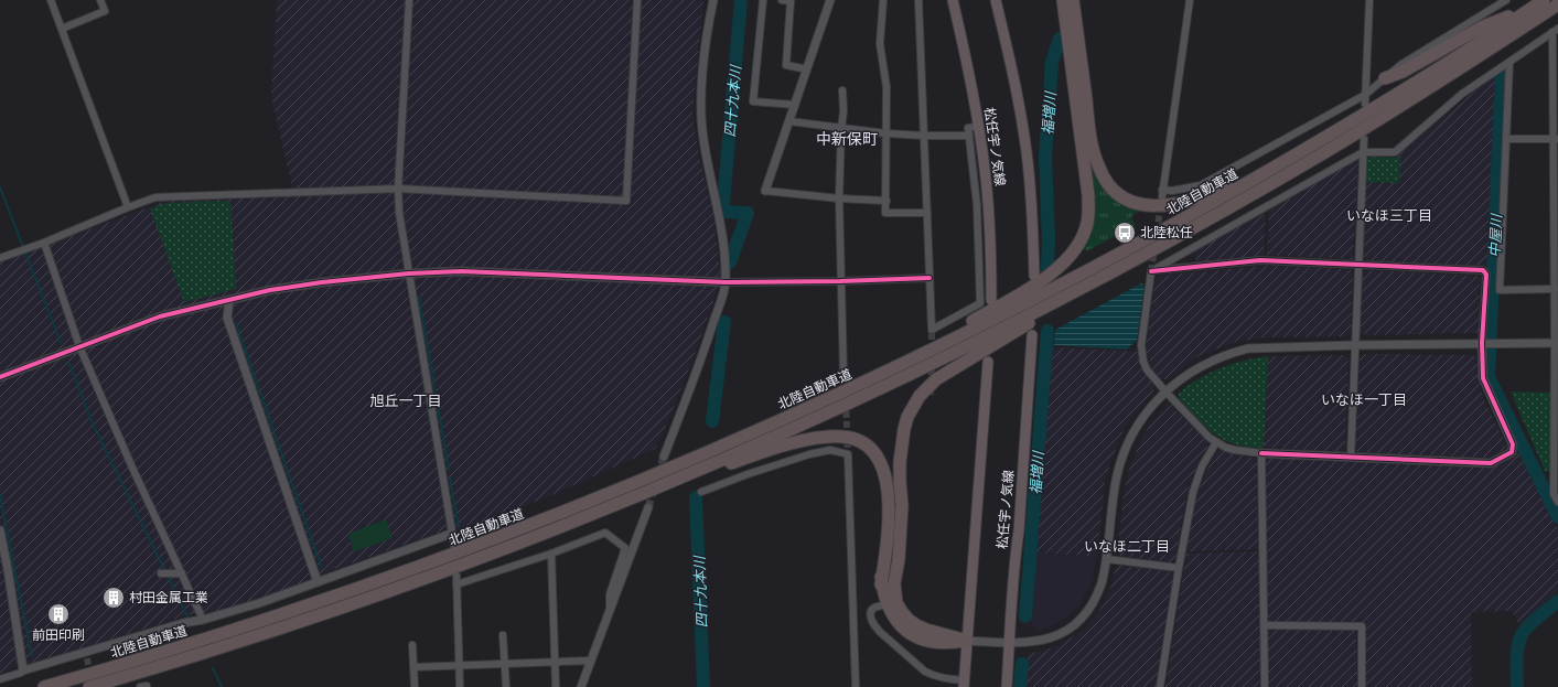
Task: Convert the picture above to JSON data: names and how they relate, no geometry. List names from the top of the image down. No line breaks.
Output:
{"streets":{"highway":["北陸自動車道"],"main road":["松任宇ノ気線"]},"districts":["中新保町","いなほ三丁目","いなほ一丁目","旭丘一丁目","いなほ二丁目"],"water":["四十九本川","福増川","中屋川"],"places":{"bus stop":["北陸松任"],"building":["村田金属工業","前田印刷"]}}
